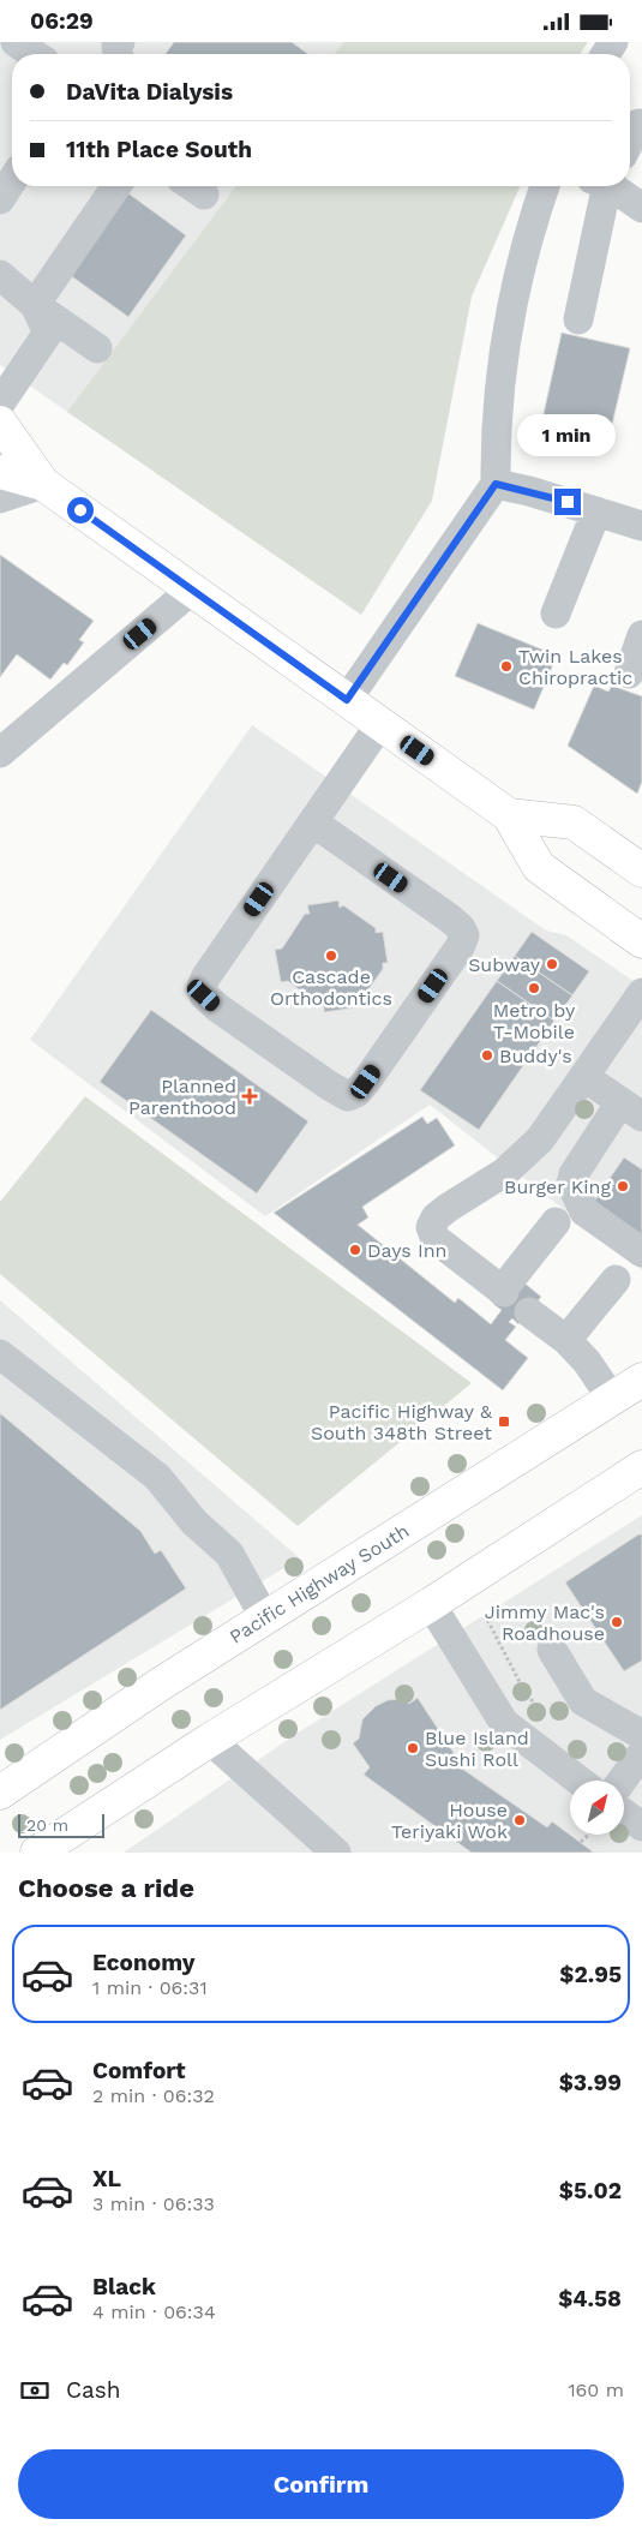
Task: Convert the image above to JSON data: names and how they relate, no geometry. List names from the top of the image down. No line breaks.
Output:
{"streets":{"main road":["Pacific Highway South"]},"places":{"other":["Twin Lakes Chiropractic","Cascade Orthodontics","Subway","Metro by T-Mobile","Buddy's","Burger King","Days Inn","Jimmy Mac's Roadhouse","Blue Island Sushi Roll","House Teriyaki Wok"],"health":["Planned Parenthood"],"transit":["Pacific Highway & South 348th Street"]},"scale_bar":"20 m","north":"top right","page":{"status":"06:29","banner":["DaVita Dialysis","11th Place South"],"bubble":"1 min","scale":"20 m","heading":"Choose a ride","list":[{"name":"Economy","note":"1 min · 06:31","value":"$2.95"},{"name":"Comfort","note":"2 min · 06:32","value":"$3.99"},{"name":"XL","note":"3 min · 06:33","value":"$5.02"},{"name":"Black","note":"4 min · 06:34","value":"$4.58"}],"pay":["Cash","160 m"],"buttons":"Confirm"}}
